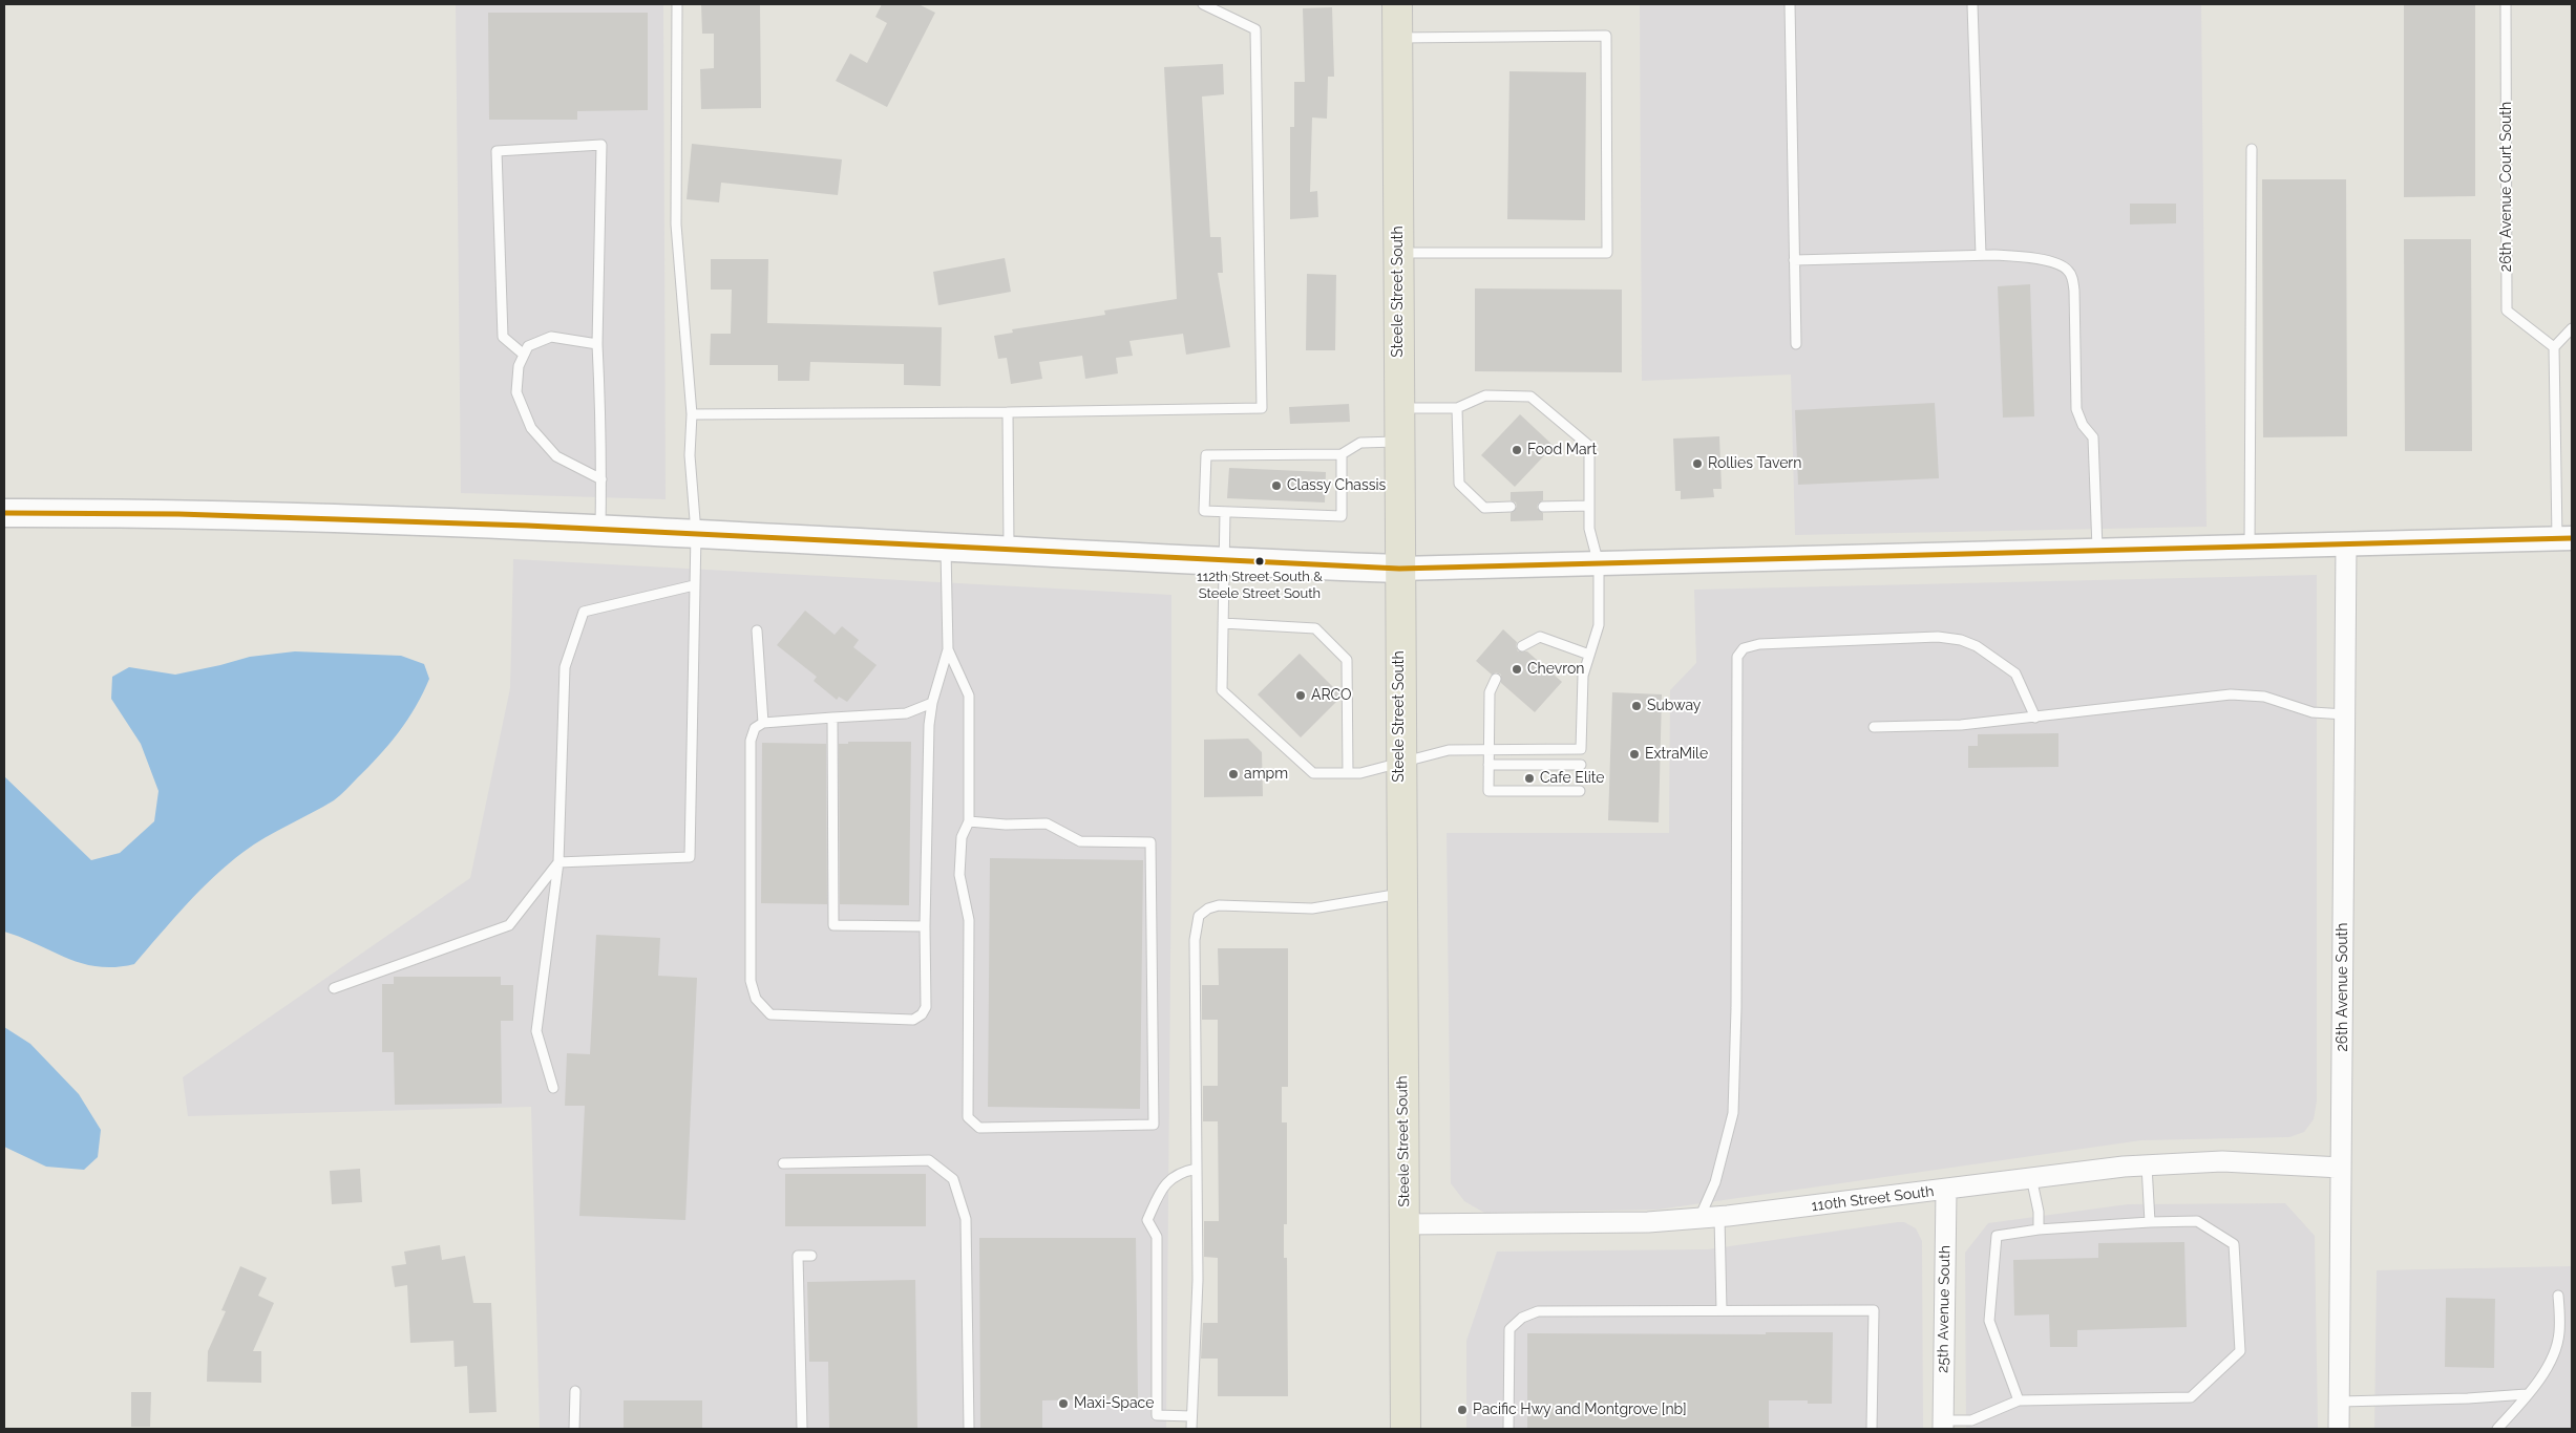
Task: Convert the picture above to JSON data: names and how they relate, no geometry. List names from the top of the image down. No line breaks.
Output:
{"streets":{"main road":["Steele Street South"],"street":["26th Avenue South","110th Street South","25th Avenue South"],"lane":["26th Avenue Court South"]},"crossings":[["Steele Street South","110th Street South"],["26th Avenue South","110th Street South"],["110th Street South","25th Avenue South"]],"places":["Food Mart","Rollies Tavern","Classy Chassis","112th Street South & Steele Street South","Chevron","ARCO","Subway","ExtraMile","ampm","Cafe Elite","Maxi-Space","Pacific Hwy and Montgrove [nb]"]}
